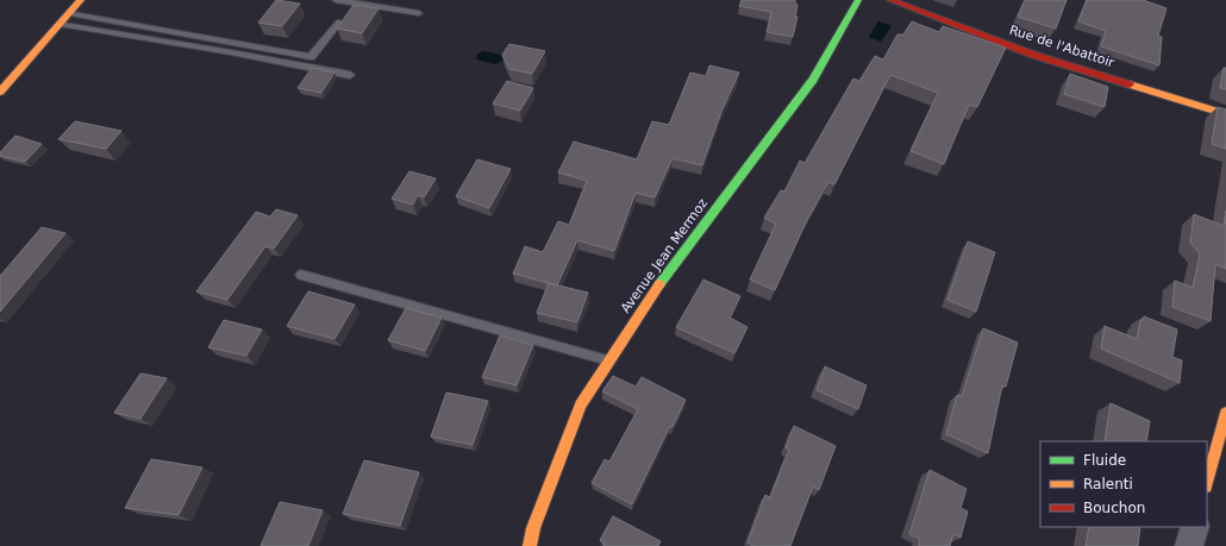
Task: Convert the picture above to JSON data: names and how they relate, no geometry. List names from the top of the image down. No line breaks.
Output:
{"streets":{"street":["Rue de l'Abattoir","Avenue Jean Mermoz"]},"legend":["Fluide","Ralenti","Bouchon"]}
